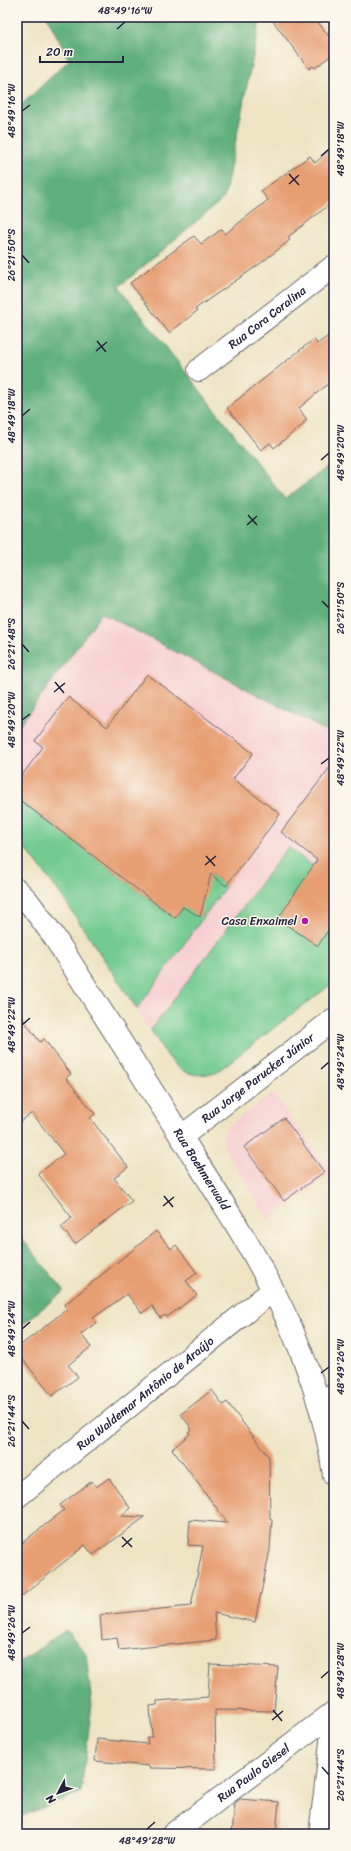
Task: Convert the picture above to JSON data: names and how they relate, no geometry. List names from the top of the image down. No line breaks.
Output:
{"streets":{"street":["Rua Cora Coralina","Rua Jorge Parucker Júnior","Rua Boehmerwald","Rua Waldemar Antônio de Araújo","Rua Paulo Giesel"]},"crossings":[["Rua Jorge Parucker Júnior","Rua Boehmerwald"],["Rua Boehmerwald","Rua Waldemar Antônio de Araújo"]],"places":["Casa Enxaimel"],"scale_bar":"20 m","north":"bottom left","coordinates":["48°49'16\"W","48°49'18\"W","26°21'50\"S","48°49'20\"W","26°21'48\"S","48°49'22\"W","48°49'24\"W","48°49'26\"W","26°21'44\"S","48°49'28\"W"]}
